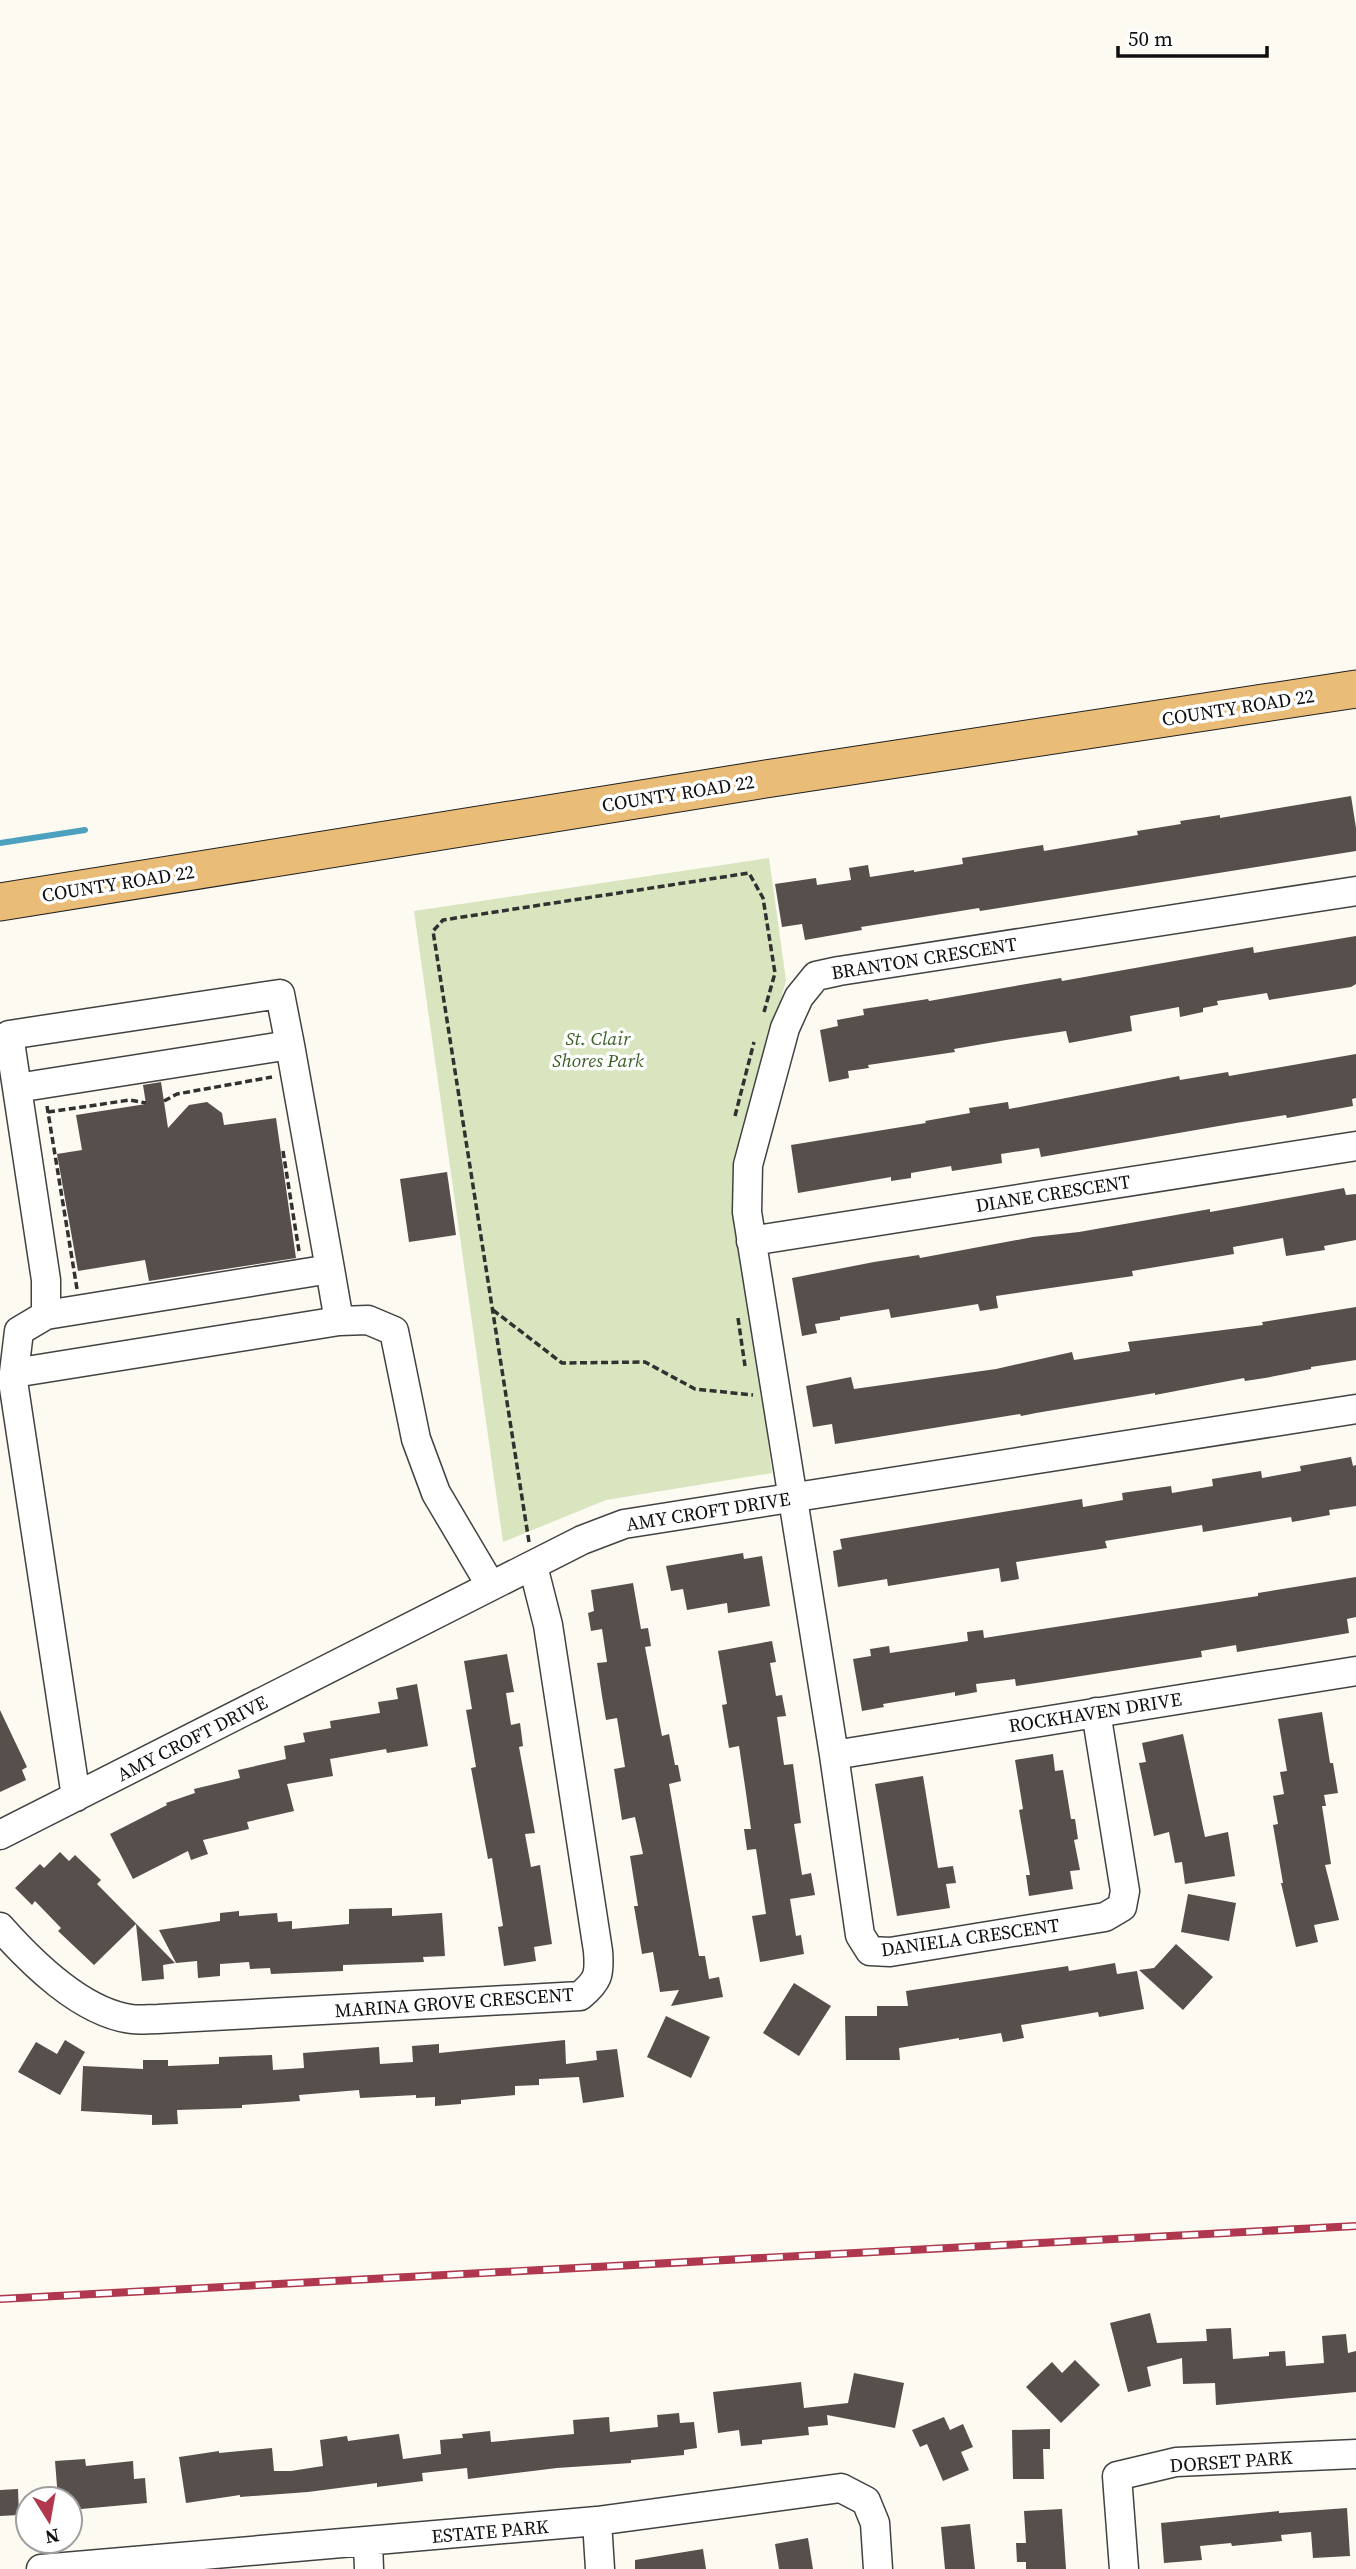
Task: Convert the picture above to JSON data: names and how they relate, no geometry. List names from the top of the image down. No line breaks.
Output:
{"streets":{"main road":["COUNTY ROAD 22"],"street":["BRANTON CRESCENT","DIANE CRESCENT","AMY CROFT DRIVE","ROCKHAVEN DRIVE","DANIELA CRESCENT","MARINA GROVE CRESCENT","DORSET PARK","ESTATE PARK"]},"crossings":[["BRANTON CRESCENT","DIANE CRESCENT"],["BRANTON CRESCENT","AMY CROFT DRIVE"],["BRANTON CRESCENT","DANIELA CRESCENT"],["AMY CROFT DRIVE","DANIELA CRESCENT"],["AMY CROFT DRIVE","MARINA GROVE CRESCENT"],["ROCKHAVEN DRIVE","DANIELA CRESCENT"]],"parks":["St. Clair Shores Park"],"scale_bar":"50 m","north":"bottom"}
